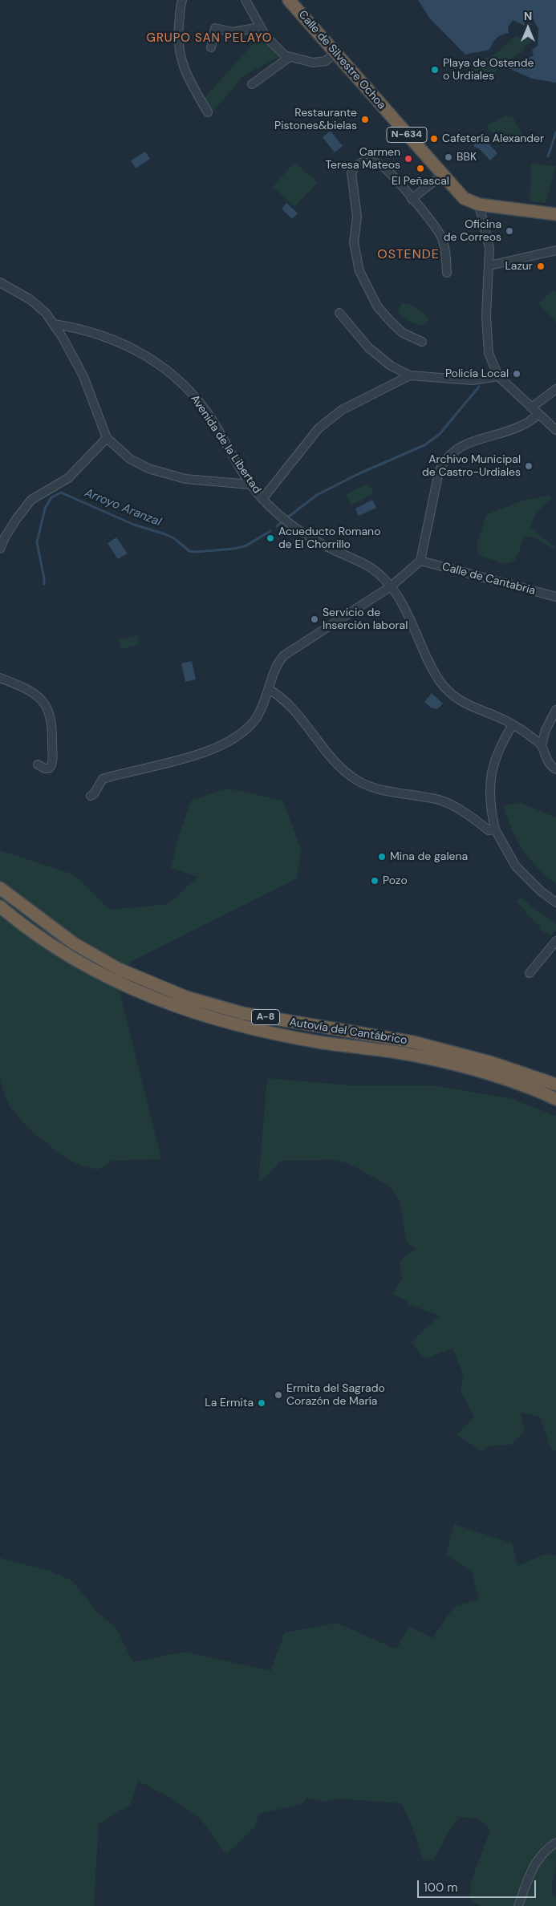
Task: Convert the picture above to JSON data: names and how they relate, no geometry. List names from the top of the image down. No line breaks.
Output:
{"streets":{"highway":["Calle de Silvestre Ochoa","N-634","A-8","Autovía del Cantábrico"],"street":["Avenida de la Libertad","Calle de Cantabria"]},"districts":["GRUPO SAN PELAYO","OSTENDE"],"water":["Arroyo Aranzal"],"places":["Playa de Ostende o Urdiales","Restaurante Pistones&bielas","Cafetería Alexander","BBK","Carmen Teresa Mateos","El Peñascal","Oficina de Correos","Lazur","Policía Local","Archivo Municipal de Castro-Urdiales","Acueducto Romano de El Chorrillo","Servicio de Inserción laboral","Mina de galena","Pozo","Ermita del Sagrado Corazón de María","La Ermita"],"scale_bar":"100 m","north":"top"}
